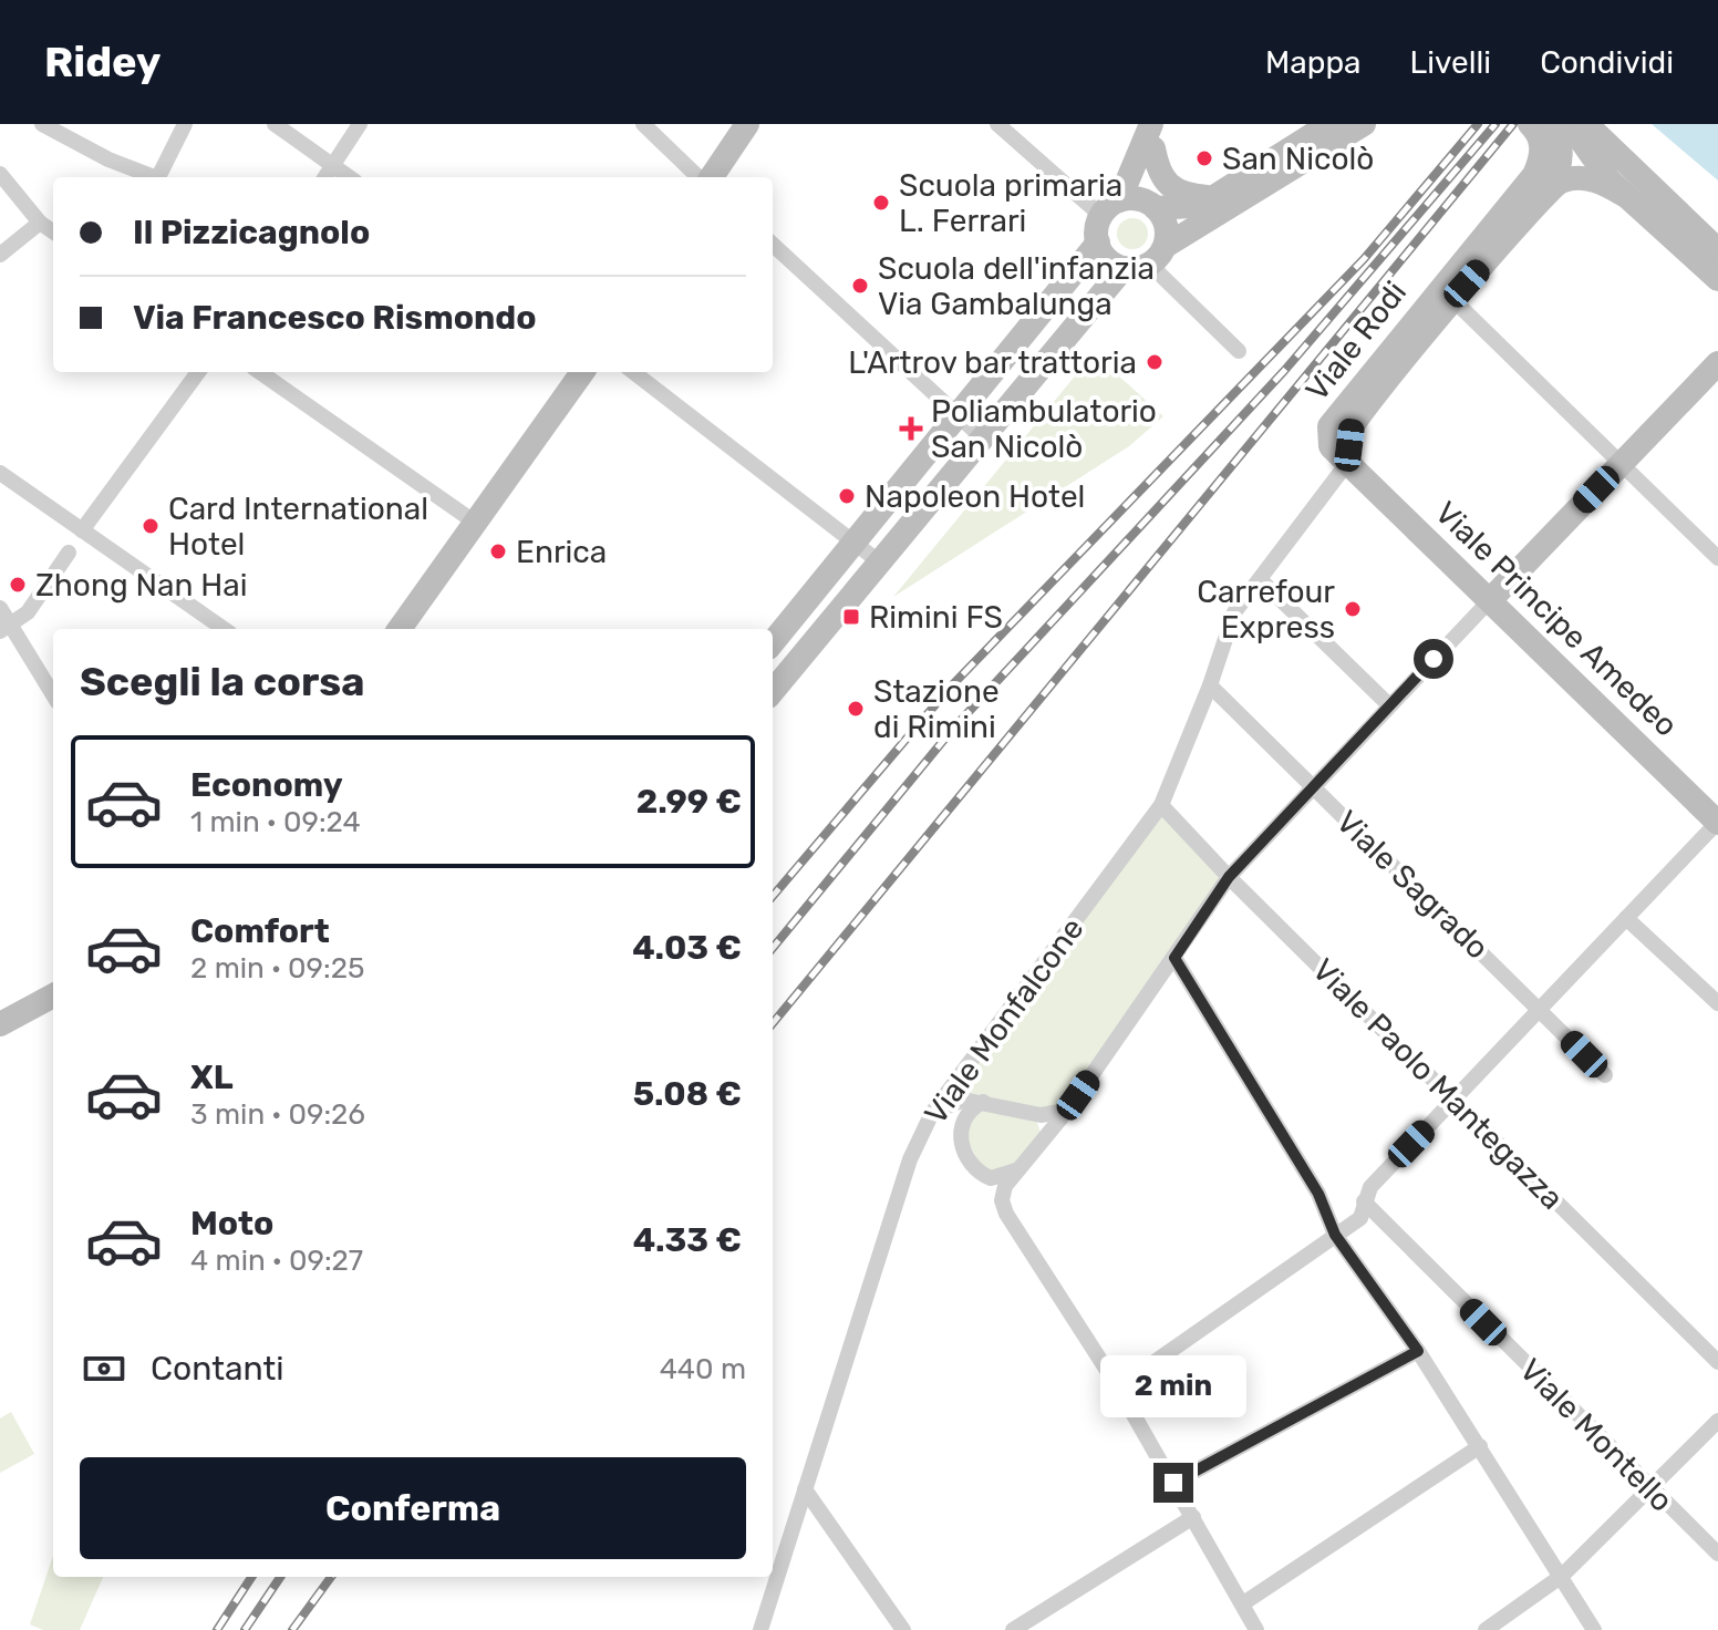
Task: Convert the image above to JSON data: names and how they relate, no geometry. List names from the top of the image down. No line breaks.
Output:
{"streets":{"street":["Viale Rodi","Viale Principe Amedeo","Viale Sagrado","Viale Monfalcone","Viale Paolo Mantegazza","Viale Montello"]},"crossings":[["Viale Rodi","Viale Principe Amedeo"],["Viale Rodi","Viale Monfalcone"],["Viale Principe Amedeo","Viale Monfalcone"],["Viale Sagrado","Viale Monfalcone"],["Viale Monfalcone","Viale Paolo Mantegazza"]],"places":{"other":["San Nicolò","Scuola primaria L. Ferrari","Scuola dell'infanzia Via Gambalunga","L'Artrov bar trattoria","Napoleon Hotel","Card International Hotel","Enrica","Zhong Nan Hai","Carrefour Express","Stazione di Rimini"],"health":["Poliambulatorio San Nicolò"],"transit":["Rimini FS"]},"page":{"header":"Ridey","nav":["Mappa","Livelli","Condividi"],"banner":["Il Pizzicagnolo","Via Francesco Rismondo"],"heading":"Scegli la corsa","list":[{"name":"Economy","note":"1 min · 09:24","value":"2.99 €"},{"name":"Comfort","note":"2 min · 09:25","value":"4.03 €"},{"name":"XL","note":"3 min · 09:26","value":"5.08 €"},{"name":"Moto","note":"4 min · 09:27","value":"4.33 €"}],"pay":["Contanti","440 m"],"bubble":"2 min","buttons":"Conferma"}}
